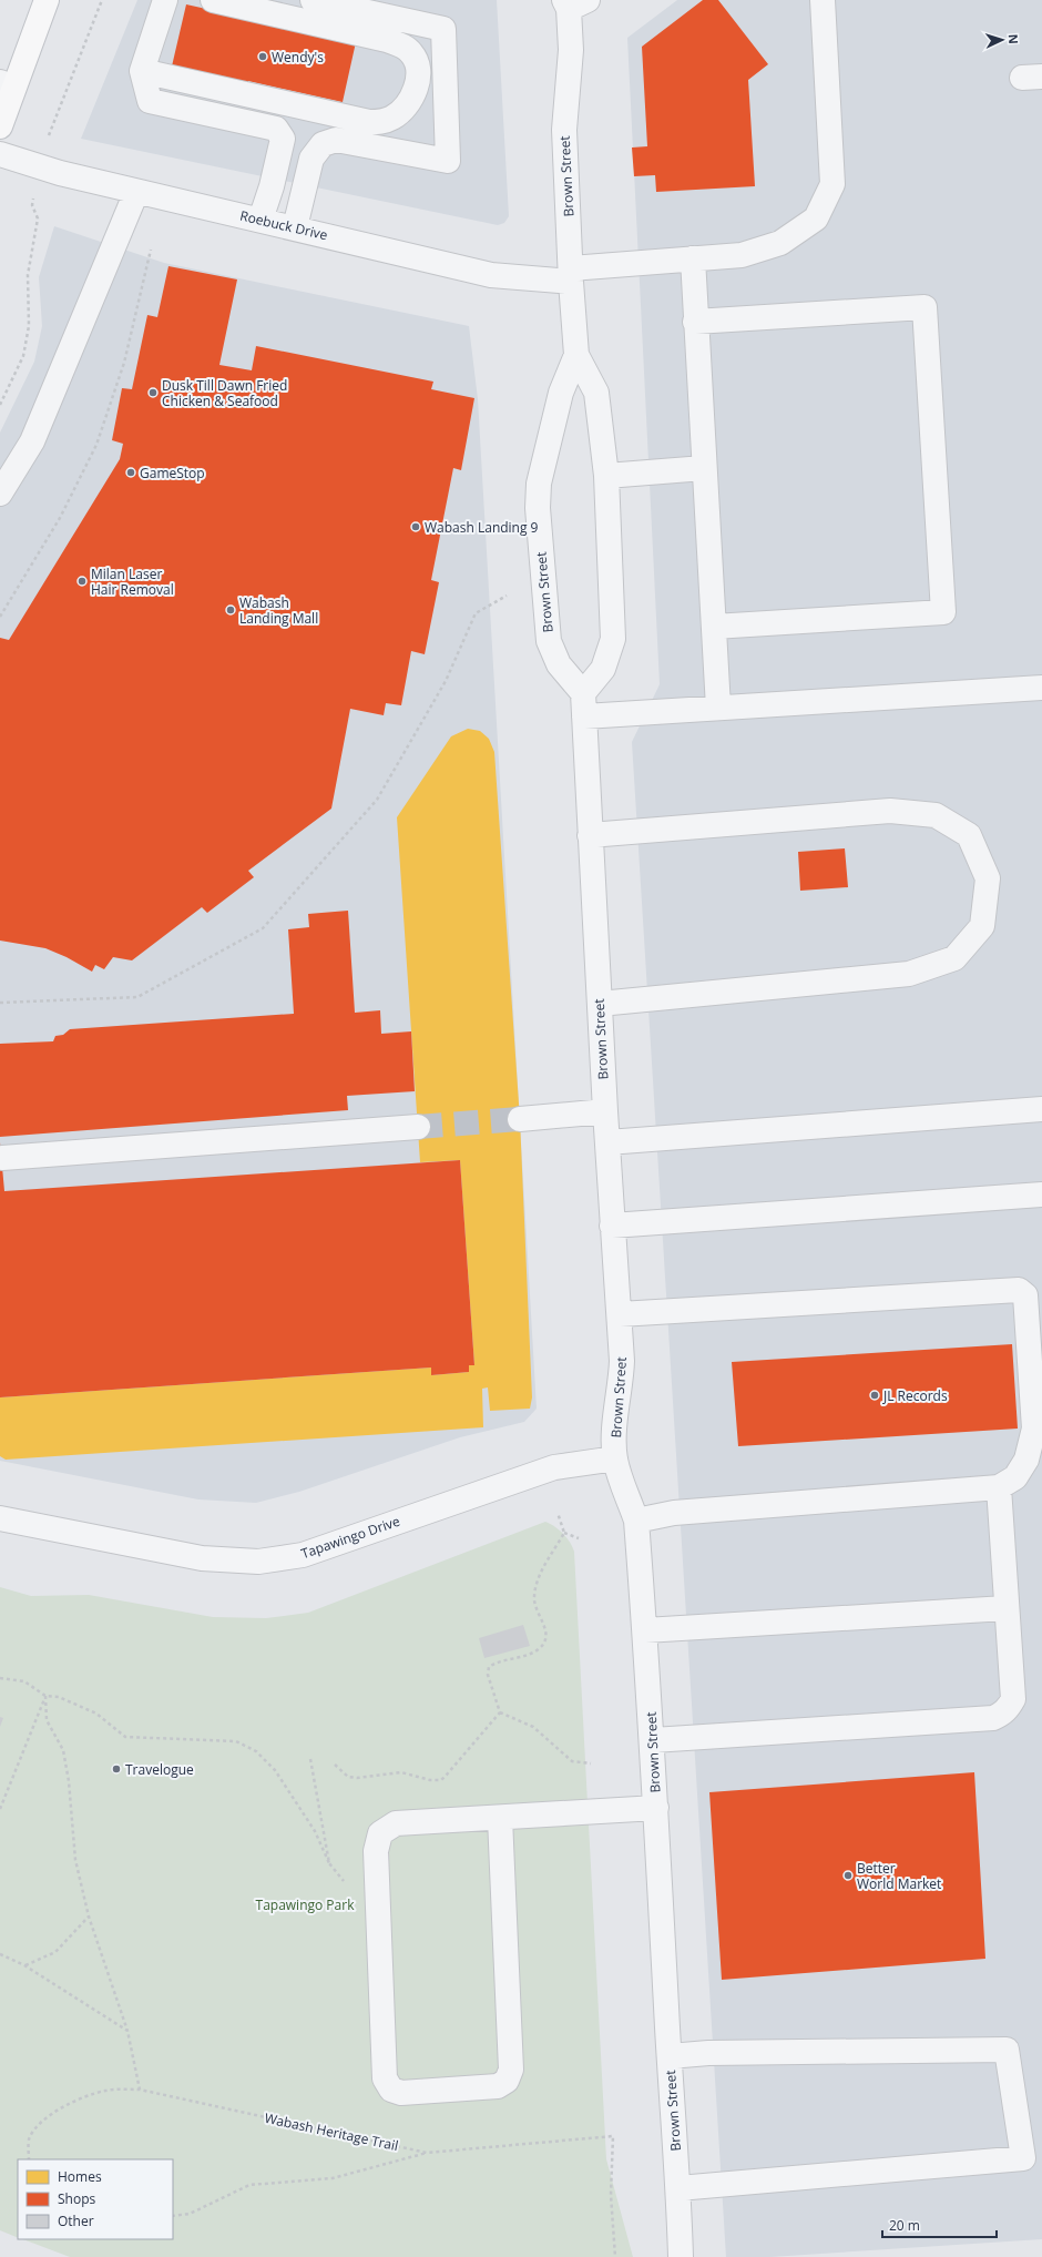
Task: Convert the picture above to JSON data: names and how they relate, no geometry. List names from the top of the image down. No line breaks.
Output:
{"streets":{"street":["Brown Street","Roebuck Drive","Tapawingo Drive"],"path":["Wabash Heritage Trail"]},"crossings":[["Brown Street","Roebuck Drive"],["Brown Street","Tapawingo Drive"]],"parks":["Tapawingo Park"],"places":["Wendy's","Dusk Till Dawn Fried Chicken & Seafood","GameStop","Wabash Landing 9","Milan Laser Hair Removal","Wabash Landing Mall","JL Records","Travelogue","Better World Market"],"legend":["Homes","Shops","Other"],"scale_bar":"20 m","north":"right"}
